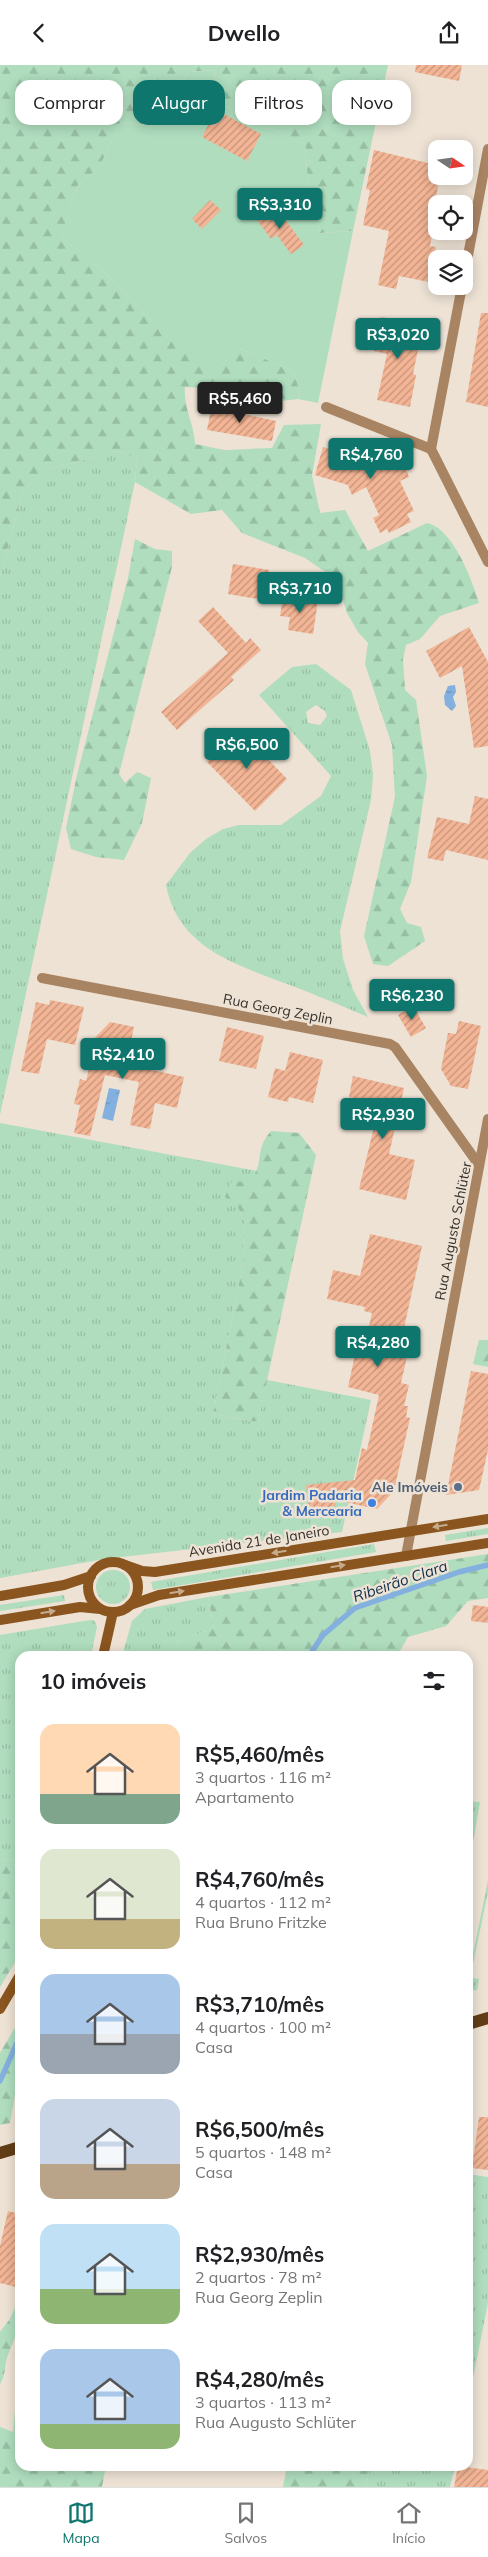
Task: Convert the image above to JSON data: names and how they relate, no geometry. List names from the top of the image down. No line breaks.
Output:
{"streets":{"main road":["Avenida 21 de Janeiro"],"street":["Rua Georg Zeplin","Rua Augusto Schlüter"]},"crossings":[["Rua Georg Zeplin","Rua Augusto Schlüter"],["Rua Augusto Schlüter","Avenida 21 de Janeiro"]],"water":["Ribeirão Clara"],"places":["Ale Imóveis","Jardim Padaria & Mercearia"],"north":"right","page":{"header":"Dwello","chip":["Comprar","Alugar","Filtros","Novo"],"price":["R$3,310","R$3,020","R$5,460","R$4,760","R$3,710","R$6,500","R$6,230","R$2,410","R$2,930","R$4,280"],"heading":"10 imóveis","list":[{"name":"R$5,460/mês","note":"3 quartos · 116 m² · Apartamento"},{"name":"R$4,760/mês","note":"4 quartos · 112 m² · Rua Bruno Fritzke"},{"name":"R$3,710/mês","note":"4 quartos · 100 m² · Casa"},{"name":"R$6,500/mês","note":"5 quartos · 148 m² · Casa"},{"name":"R$2,930/mês","note":"2 quartos · 78 m² · Rua Georg Zeplin"},{"name":"R$4,280/mês","note":"3 quartos · 113 m² · Rua Augusto Schlüter"}],"tabs":["Mapa","Salvos","Início"]}}
